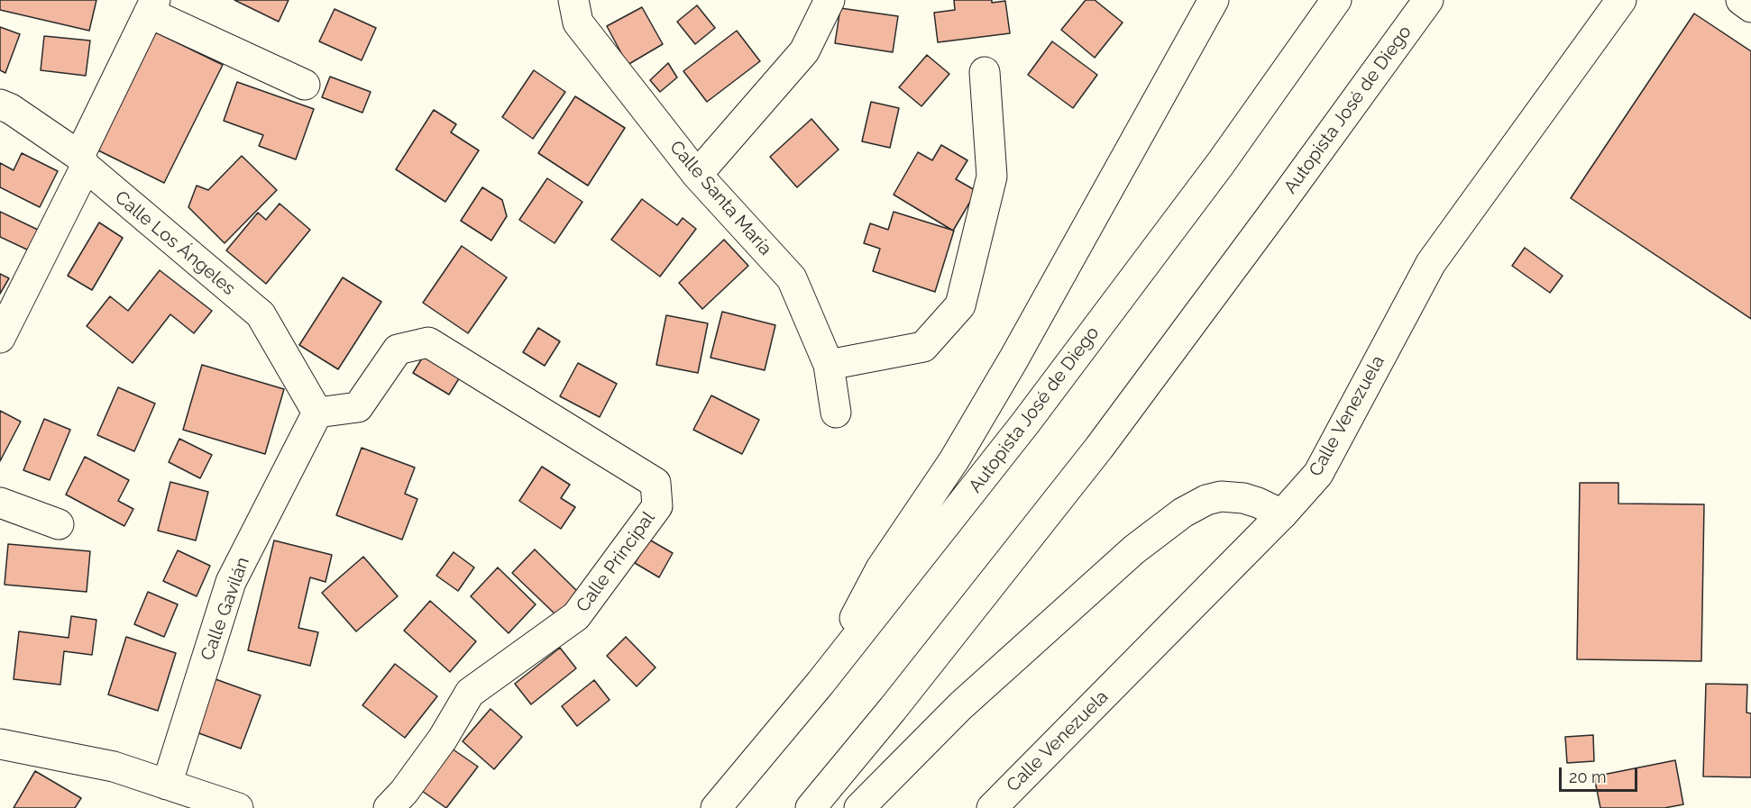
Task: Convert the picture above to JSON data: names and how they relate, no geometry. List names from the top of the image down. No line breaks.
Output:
{"streets":{"main road":["Autopista José de Diego","Calle Santa María","Calle Los Ángeles","Calle Venezuela","Calle Principal","Calle Gavilán"]},"crossings":[["Calle Los Ángeles","Calle Principal"],["Calle Los Ángeles","Calle Gavilán"],["Calle Principal","Calle Gavilán"]],"scale_bar":"20 m"}
